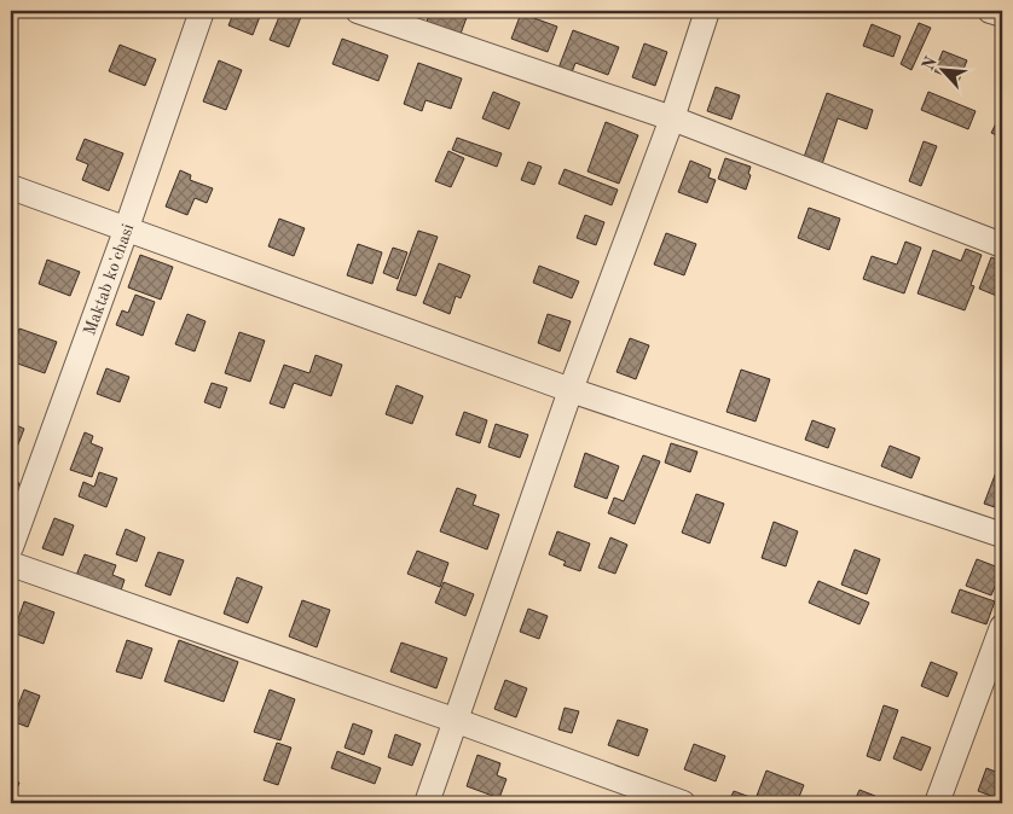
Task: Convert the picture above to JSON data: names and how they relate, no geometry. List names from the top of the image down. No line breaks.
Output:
{"streets":{"street":["Maktab ko'chasi"]},"north":"top left"}
